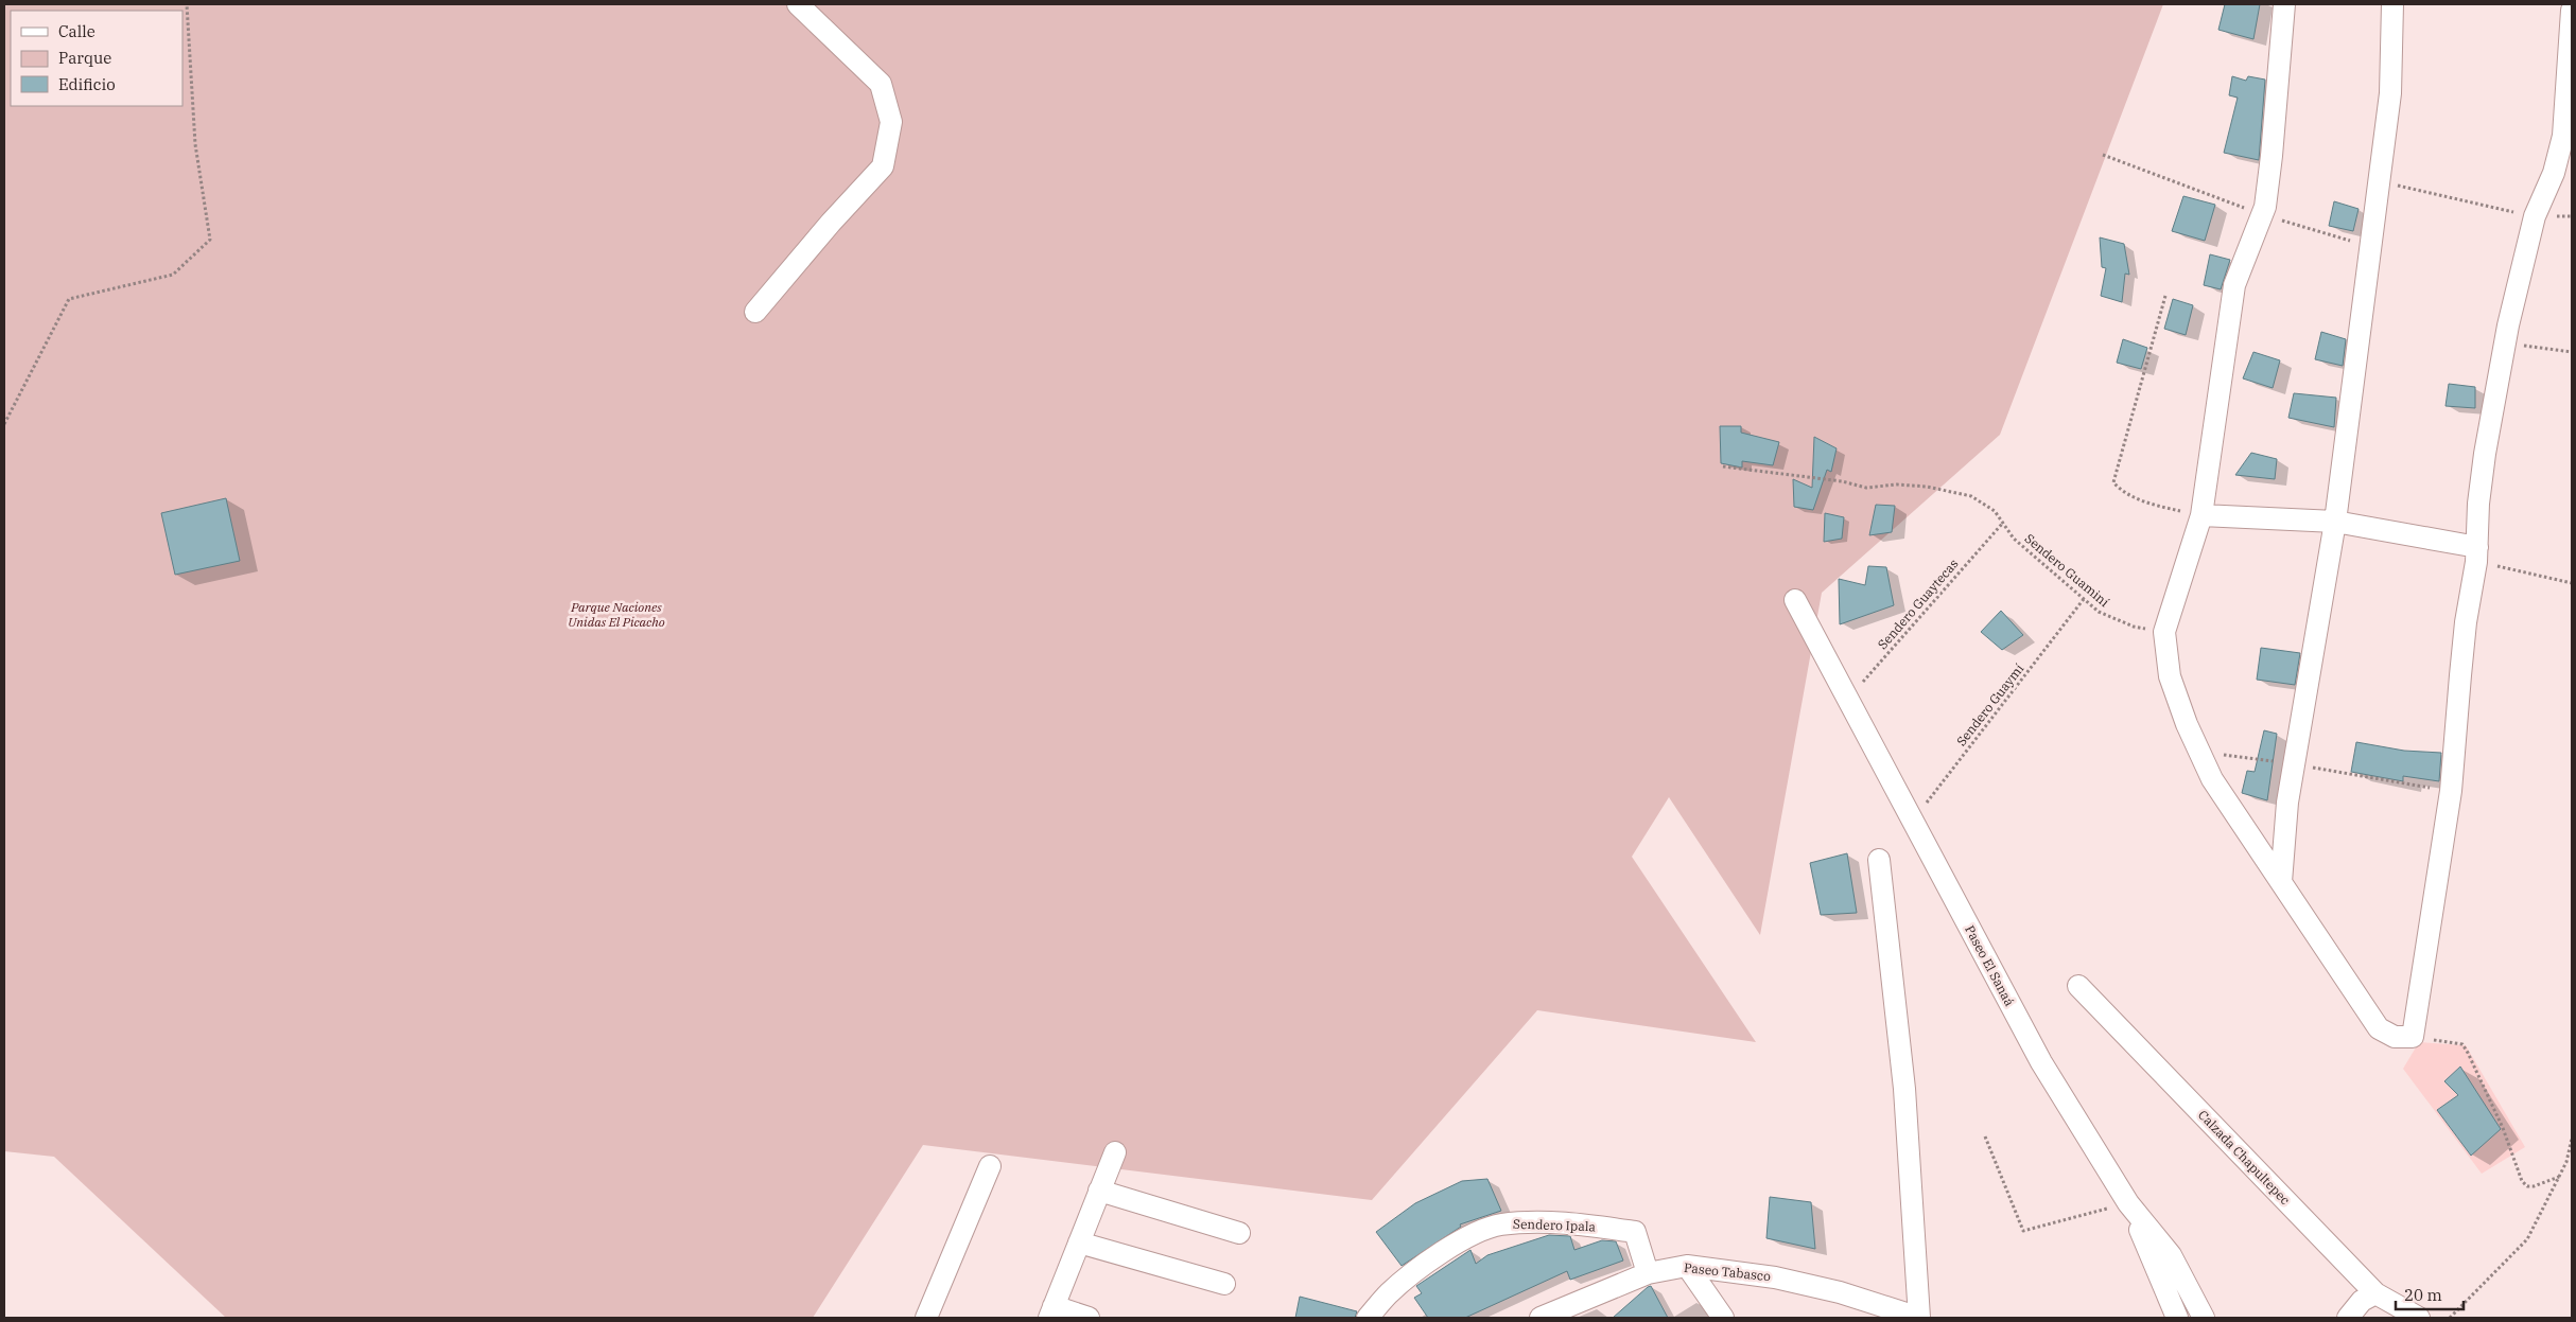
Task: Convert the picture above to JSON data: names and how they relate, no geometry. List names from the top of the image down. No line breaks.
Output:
{"streets":{"street":["Paseo El Sanaá","Calzada Chapultepec","Sendero Ipala","Paseo Tabasco"],"path":["Sendero Guaminí","Sendero Guaytecas","Sendero Guaymí"]},"crossings":[["Sendero Guaminí","Sendero Guaytecas"],["Sendero Guaminí","Sendero Guaymí"],["Sendero Guaytecas","Paseo El Sanaá"],["Sendero Guaymí","Paseo El Sanaá"],["Sendero Ipala","Paseo Tabasco"]],"parks":["Parque Naciones Unidas El Picacho"],"legend":["Calle","Parque","Edificio"],"scale_bar":"20 m"}
